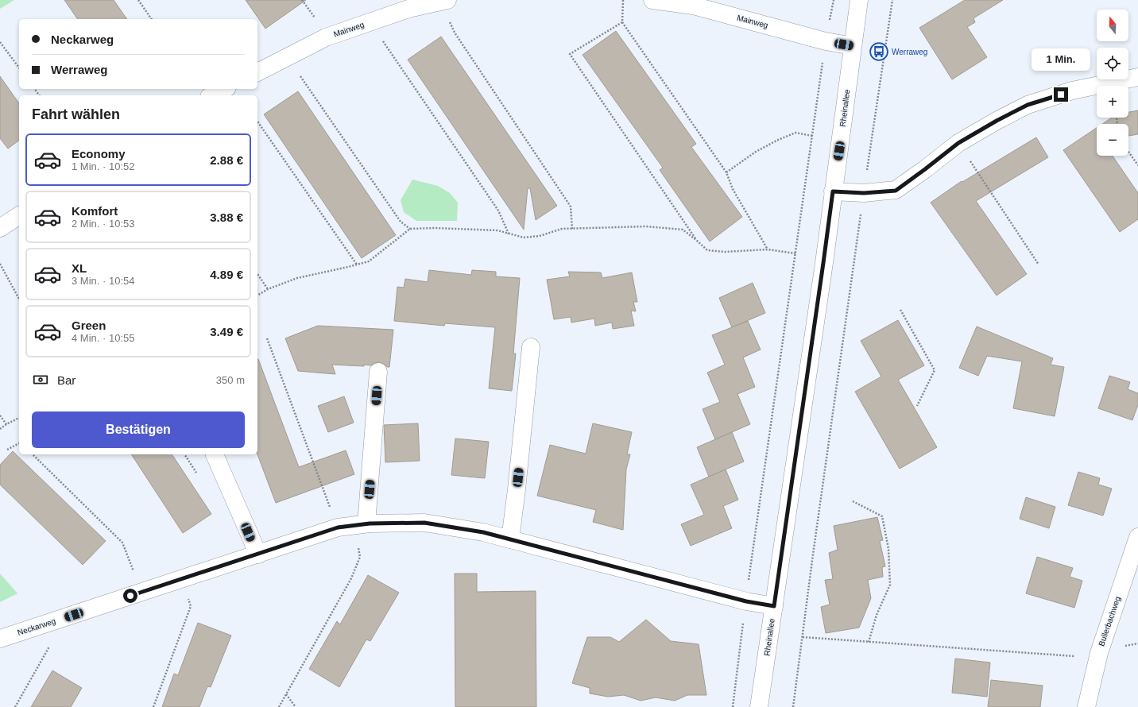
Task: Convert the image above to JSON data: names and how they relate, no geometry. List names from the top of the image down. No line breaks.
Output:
{"streets":{"street":["Mainweg","Rheinallee","Bullerbachweg","Neckarweg"]},"crossings":[["Mainweg","Rheinallee"],["Rheinallee","Neckarweg"]],"places":{"bus stop":["Werraweg"]},"north":"top","page":{"map_buttons":["+","−"],"banner":["Neckarweg","Werraweg"],"bubble":"1 Min.","heading":"Fahrt wählen","list":[{"name":"Economy","note":"1 Min. · 10:52","value":"2.88 €"},{"name":"Komfort","note":"2 Min. · 10:53","value":"3.88 €"},{"name":"XL","note":"3 Min. · 10:54","value":"4.89 €"},{"name":"Green","note":"4 Min. · 10:55","value":"3.49 €"}],"pay":["Bar","350 m"],"buttons":"Bestätigen"}}
